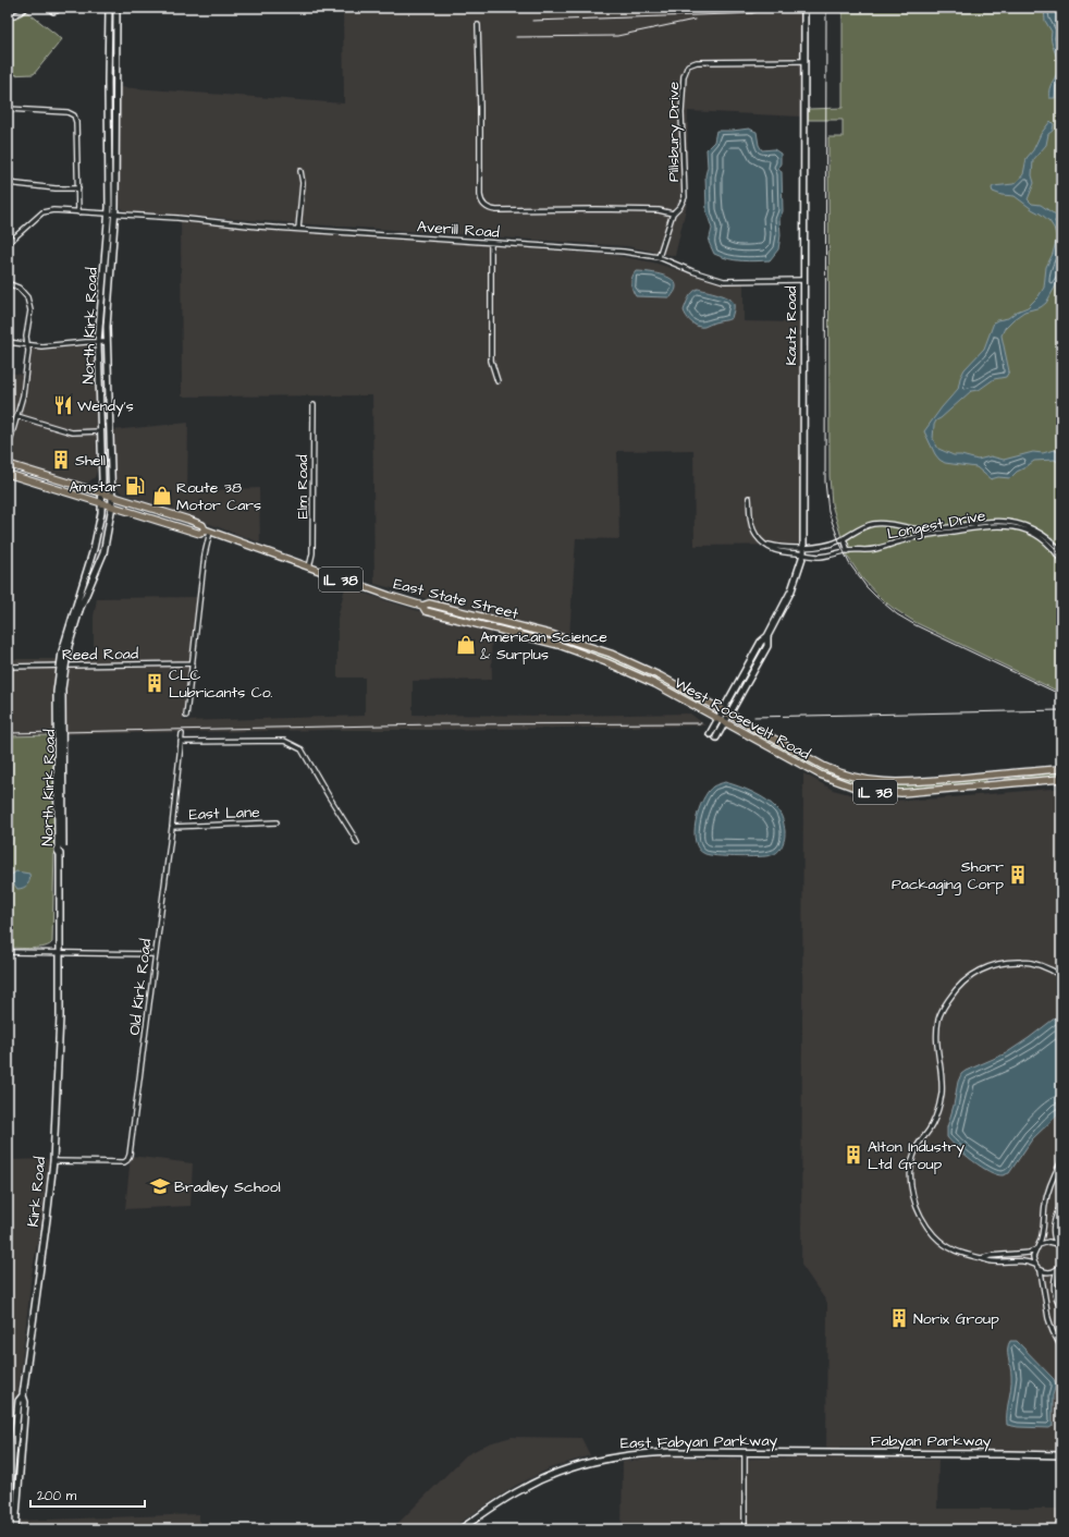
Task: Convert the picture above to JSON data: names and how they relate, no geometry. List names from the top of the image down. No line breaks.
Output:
{"streets":{"main road":["IL 38","East State Street","West Roosevelt Road"],"street":["Pillsbury Drive","Averill Road","North Kirk Road","Kautz Road","Elm Road","Longest Drive","Reed Road","East Lane","Old Kirk Road","Kirk Road","Fabyan Parkway","East Fabyan Parkway"]},"crossings":[["Pillsbury Drive","Averill Road"],["Pillsbury Drive","Kautz Road"],["Averill Road","North Kirk Road"],["Averill Road","Kautz Road"],["North Kirk Road","East State Street"],["North Kirk Road","Kirk Road"],["Kautz Road","Longest Drive"],["Kautz Road","East State Street"],["Kautz Road","West Roosevelt Road"],["Elm Road","East State Street"],["East State Street","West Roosevelt Road"],["East Lane","Old Kirk Road"],["Old Kirk Road","Kirk Road"],["Fabyan Parkway","East Fabyan Parkway"]],"places":{"restaurant":["Wendy's"],"building":["Shell","CLC Lubricants Co.","Shorr Packaging Corp","Alton Industry Ltd Group","Norix Group"],"fuel station":["Amstar"],"shop":["Route 38 Motor Cars","American Science & Surplus"],"school or university":["Bradley School"]},"scale_bar":"200 m"}
